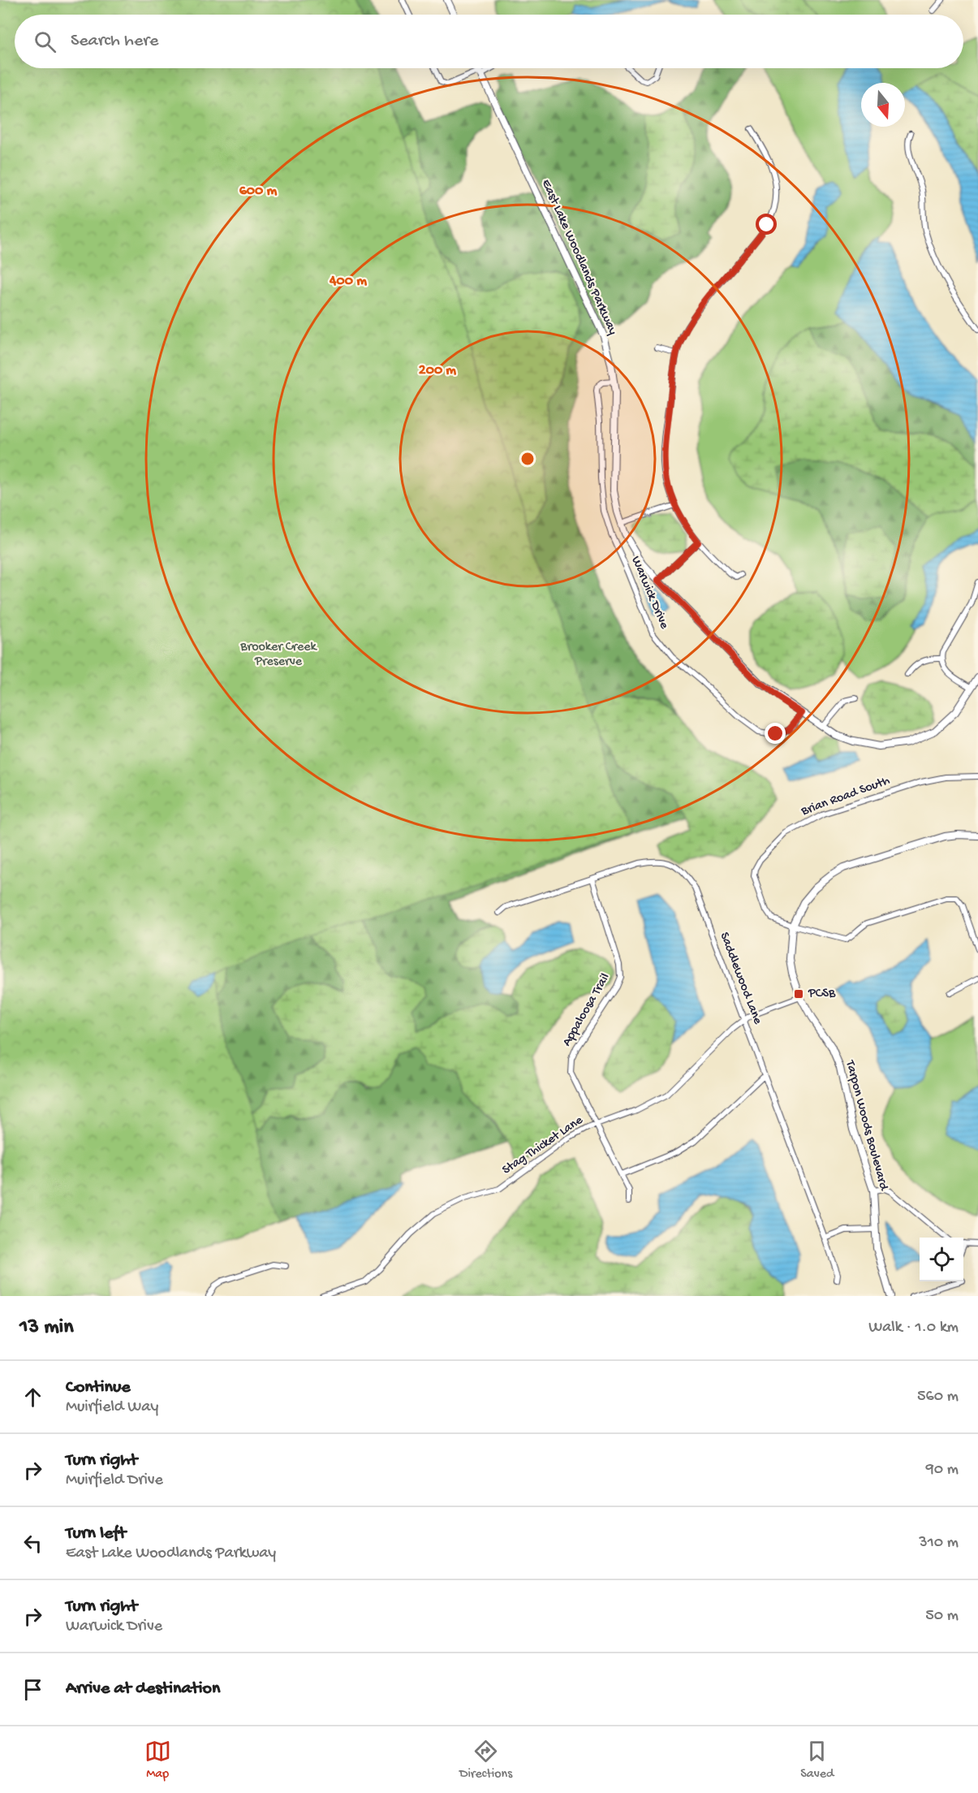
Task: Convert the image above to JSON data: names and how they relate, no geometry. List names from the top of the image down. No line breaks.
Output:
{"streets":{"street":["East Lake Woodlands Parkway","Warwick Drive","Brian Road South","Saddlewood Lane","Appaloosa Trail","Tarpon Woods Boulevard","Stag Thicket Lane"]},"crossings":[["East Lake Woodlands Parkway","Warwick Drive"],["Brian Road South","Tarpon Woods Boulevard"],["Saddlewood Lane","Appaloosa Trail"],["Saddlewood Lane","Stag Thicket Lane"],["Appaloosa Trail","Stag Thicket Lane"],["Tarpon Woods Boulevard","Stag Thicket Lane"]],"parks":["Brooker Creek Preserve"],"places":{"transit":["PCSB"]},"north":"bottom","page":{"search":"Search here","heading":["13 min","Walk · 1.0 km"],"list":[["Continue","Muirfield Way","560 m"],["Turn right","Muirfield Drive","90 m"],["Turn left","East Lake Woodlands Parkway","310 m"],["Turn right","Warwick Drive","50 m"],"Arrive at destination"],"nav":["Map","Directions","Saved"]},"rings":["600 m","400 m","200 m"]}
